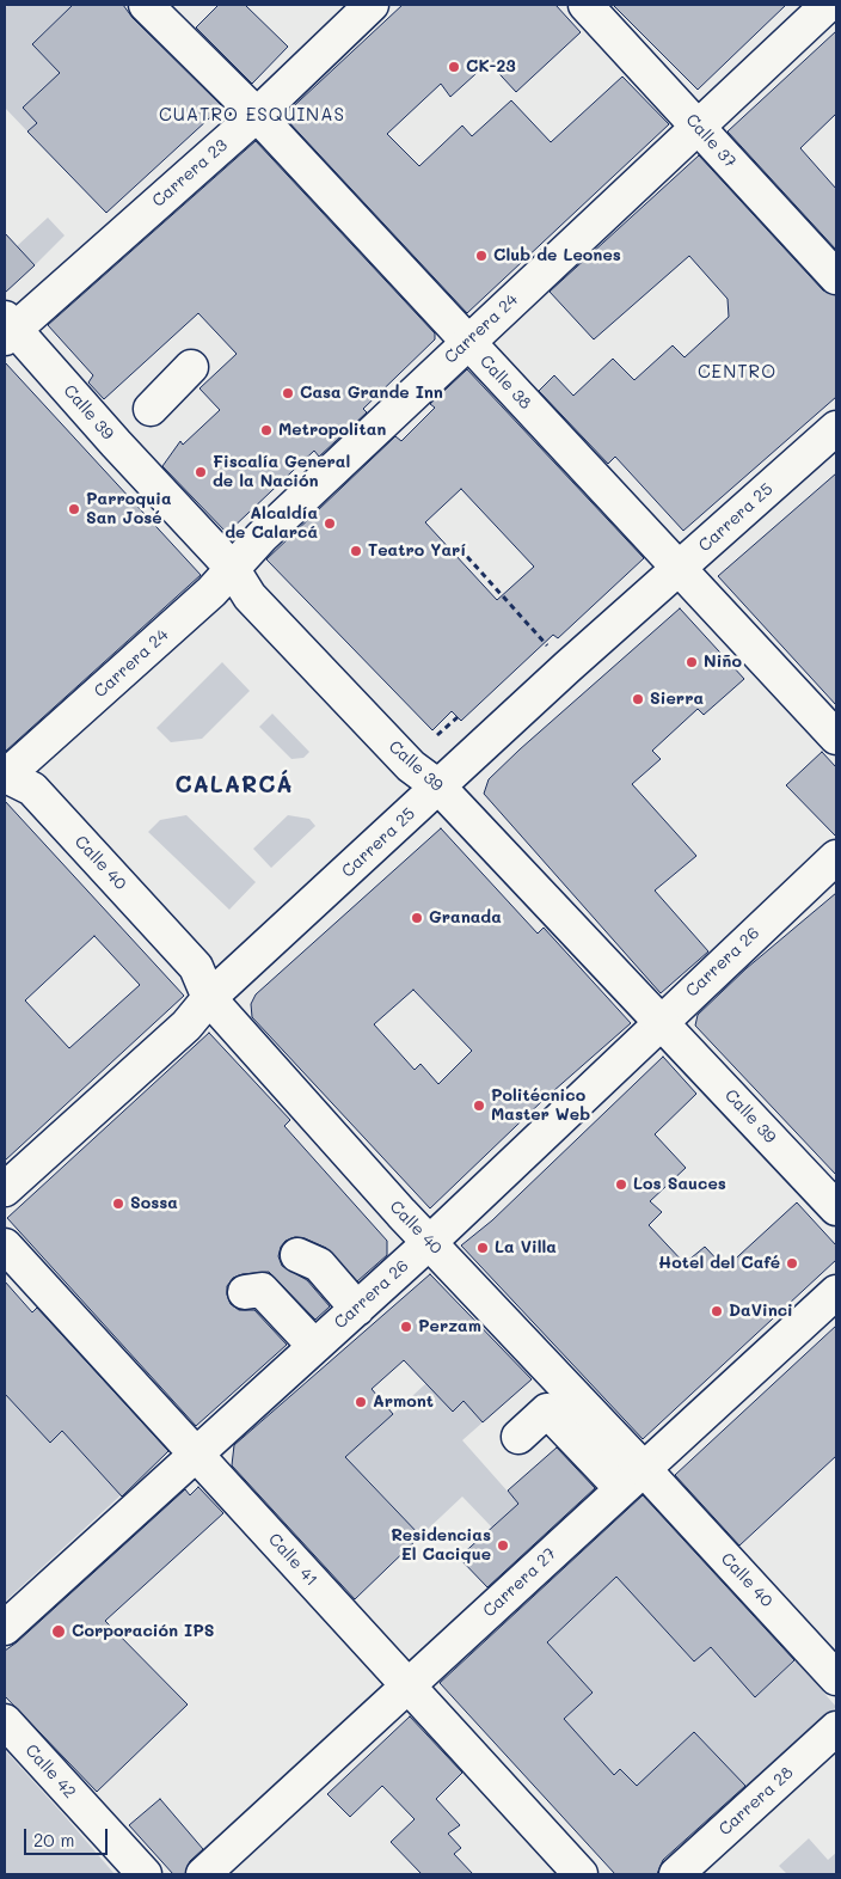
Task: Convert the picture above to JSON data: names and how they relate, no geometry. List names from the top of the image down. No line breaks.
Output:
{"streets":{"street":["Calle 37","Carrera 23","Carrera 24","Calle 38","Calle 39","Carrera 25","Calle 40","Carrera 26","Calle 41","Carrera 27","Calle 42","Carrera 28"]},"crossings":[["Calle 37","Carrera 24"],["Carrera 23","Calle 38"],["Carrera 23","Calle 39"],["Carrera 24","Calle 38"],["Carrera 24","Calle 39"],["Carrera 24","Calle 40"],["Calle 38","Carrera 25"],["Calle 39","Carrera 25"],["Calle 39","Carrera 26"],["Carrera 25","Calle 40"],["Calle 40","Carrera 26"],["Calle 40","Carrera 27"],["Carrera 26","Calle 41"],["Calle 41","Carrera 27"]],"districts":["CUATRO ESQUINAS","CENTRO","CALARCÁ"],"places":["CK-23","Club de Leones","Casa Grande Inn","Metropolitan","Fiscalía General de la Nación","Parroquia San José","Alcaldía de Calarcá","Teatro Yarí","Niño","Sierra","Granada","Politécnico Master Web","Los Sauces","Sossa","La Villa","Hotel del Café","DaVinci","Perzam","Armont","Residencias El Cacique","Corporación IPS"],"scale_bar":"20 m"}
